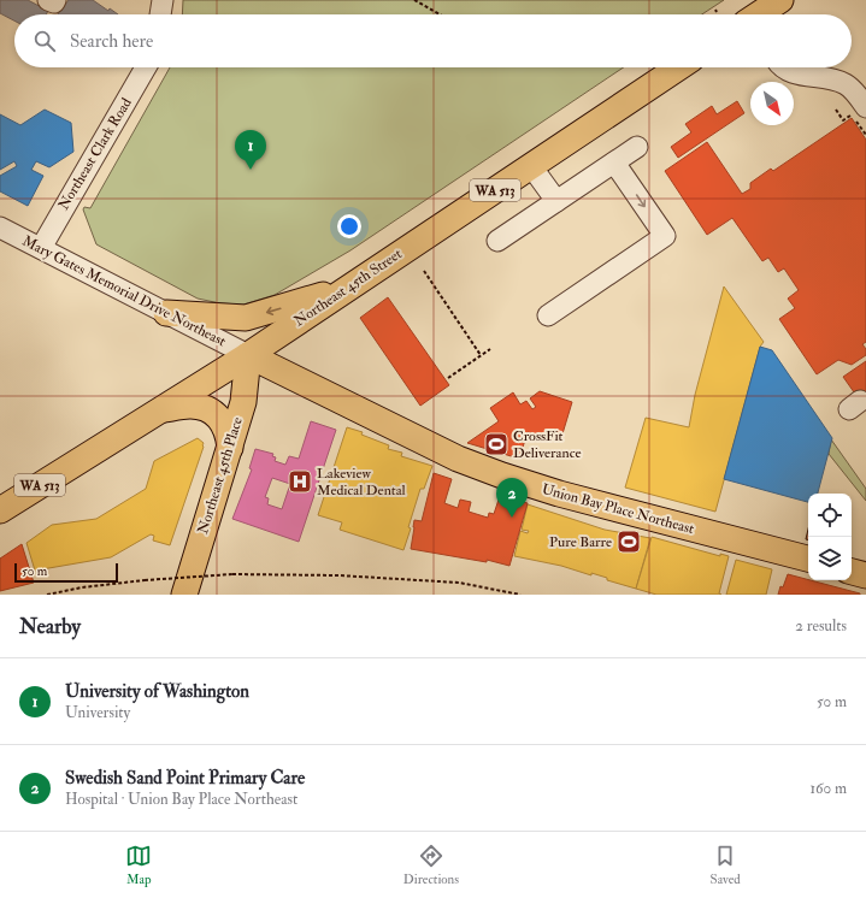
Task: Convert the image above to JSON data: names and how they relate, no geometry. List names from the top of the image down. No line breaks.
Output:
{"streets":{"main road":["WA 513","Northeast 45th Street","Northeast 45th Place","Union Bay Place Northeast"],"street":["Northeast Clark Road","Mary Gates Memorial Drive Northeast"]},"crossings":[["Northeast Clark Road","Mary Gates Memorial Drive Northeast"],["Northeast 45th Street","Mary Gates Memorial Drive Northeast"],["Northeast 45th Street","Northeast 45th Place"],["Northeast 45th Street","Union Bay Place Northeast"],["Mary Gates Memorial Drive Northeast","Northeast 45th Place"],["Mary Gates Memorial Drive Northeast","Union Bay Place Northeast"],["Northeast 45th Place","Union Bay Place Northeast"]],"places":{"sports":["CrossFit Deliverance","Pure Barre"],"hospital":["Lakeview Medical Dental"]},"scale_bar":"50 m","north":"bottom right","page":{"search":"Search here","pins":["1","2"],"scale":"50 m","heading":["Nearby","2 results"],"list":[{"mark":"1","name":"University of Washington","note":"University","value":"50 m"},{"mark":"2","name":"Swedish Sand Point Primary Care","note":"Hospital · Union Bay Place Northeast","value":"160 m"}],"nav":["Map","Directions","Saved"]}}
